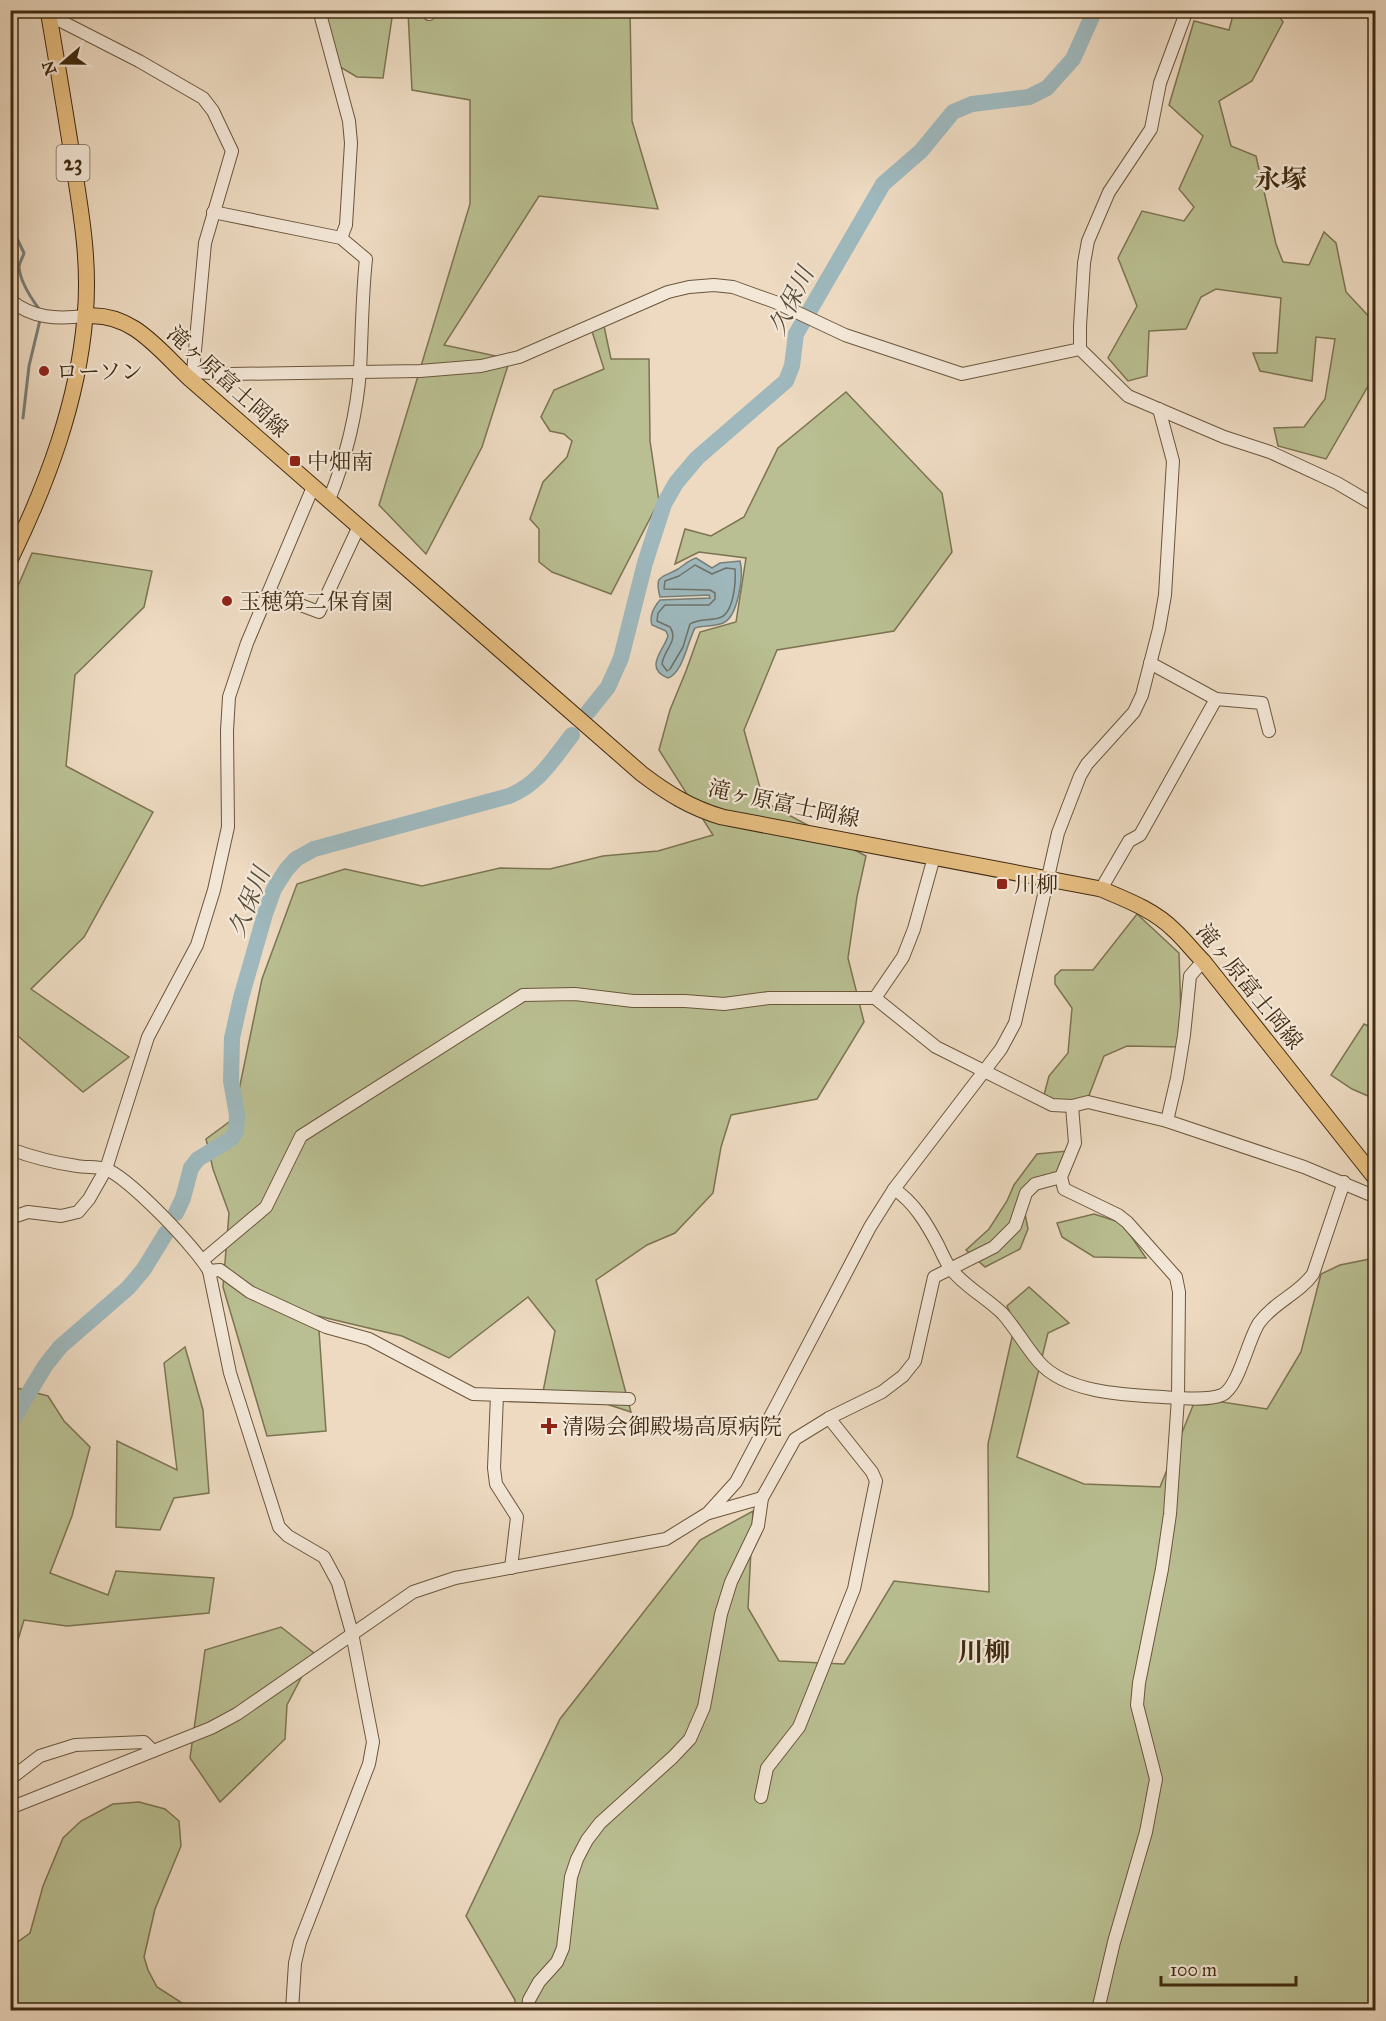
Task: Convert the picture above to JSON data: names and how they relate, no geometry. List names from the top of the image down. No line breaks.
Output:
{"streets":{"main road":["23","滝ヶ原富士岡線"]},"crossings":[["23","滝ヶ原富士岡線"]],"districts":["永塚","川柳"],"water":["久保川"],"places":{"other":["ローソン","玉穂第二保育園"],"transit":["中畑南","川柳"],"health":["清陽会御殿場高原病院"]},"scale_bar":"100 m","north":"left"}
